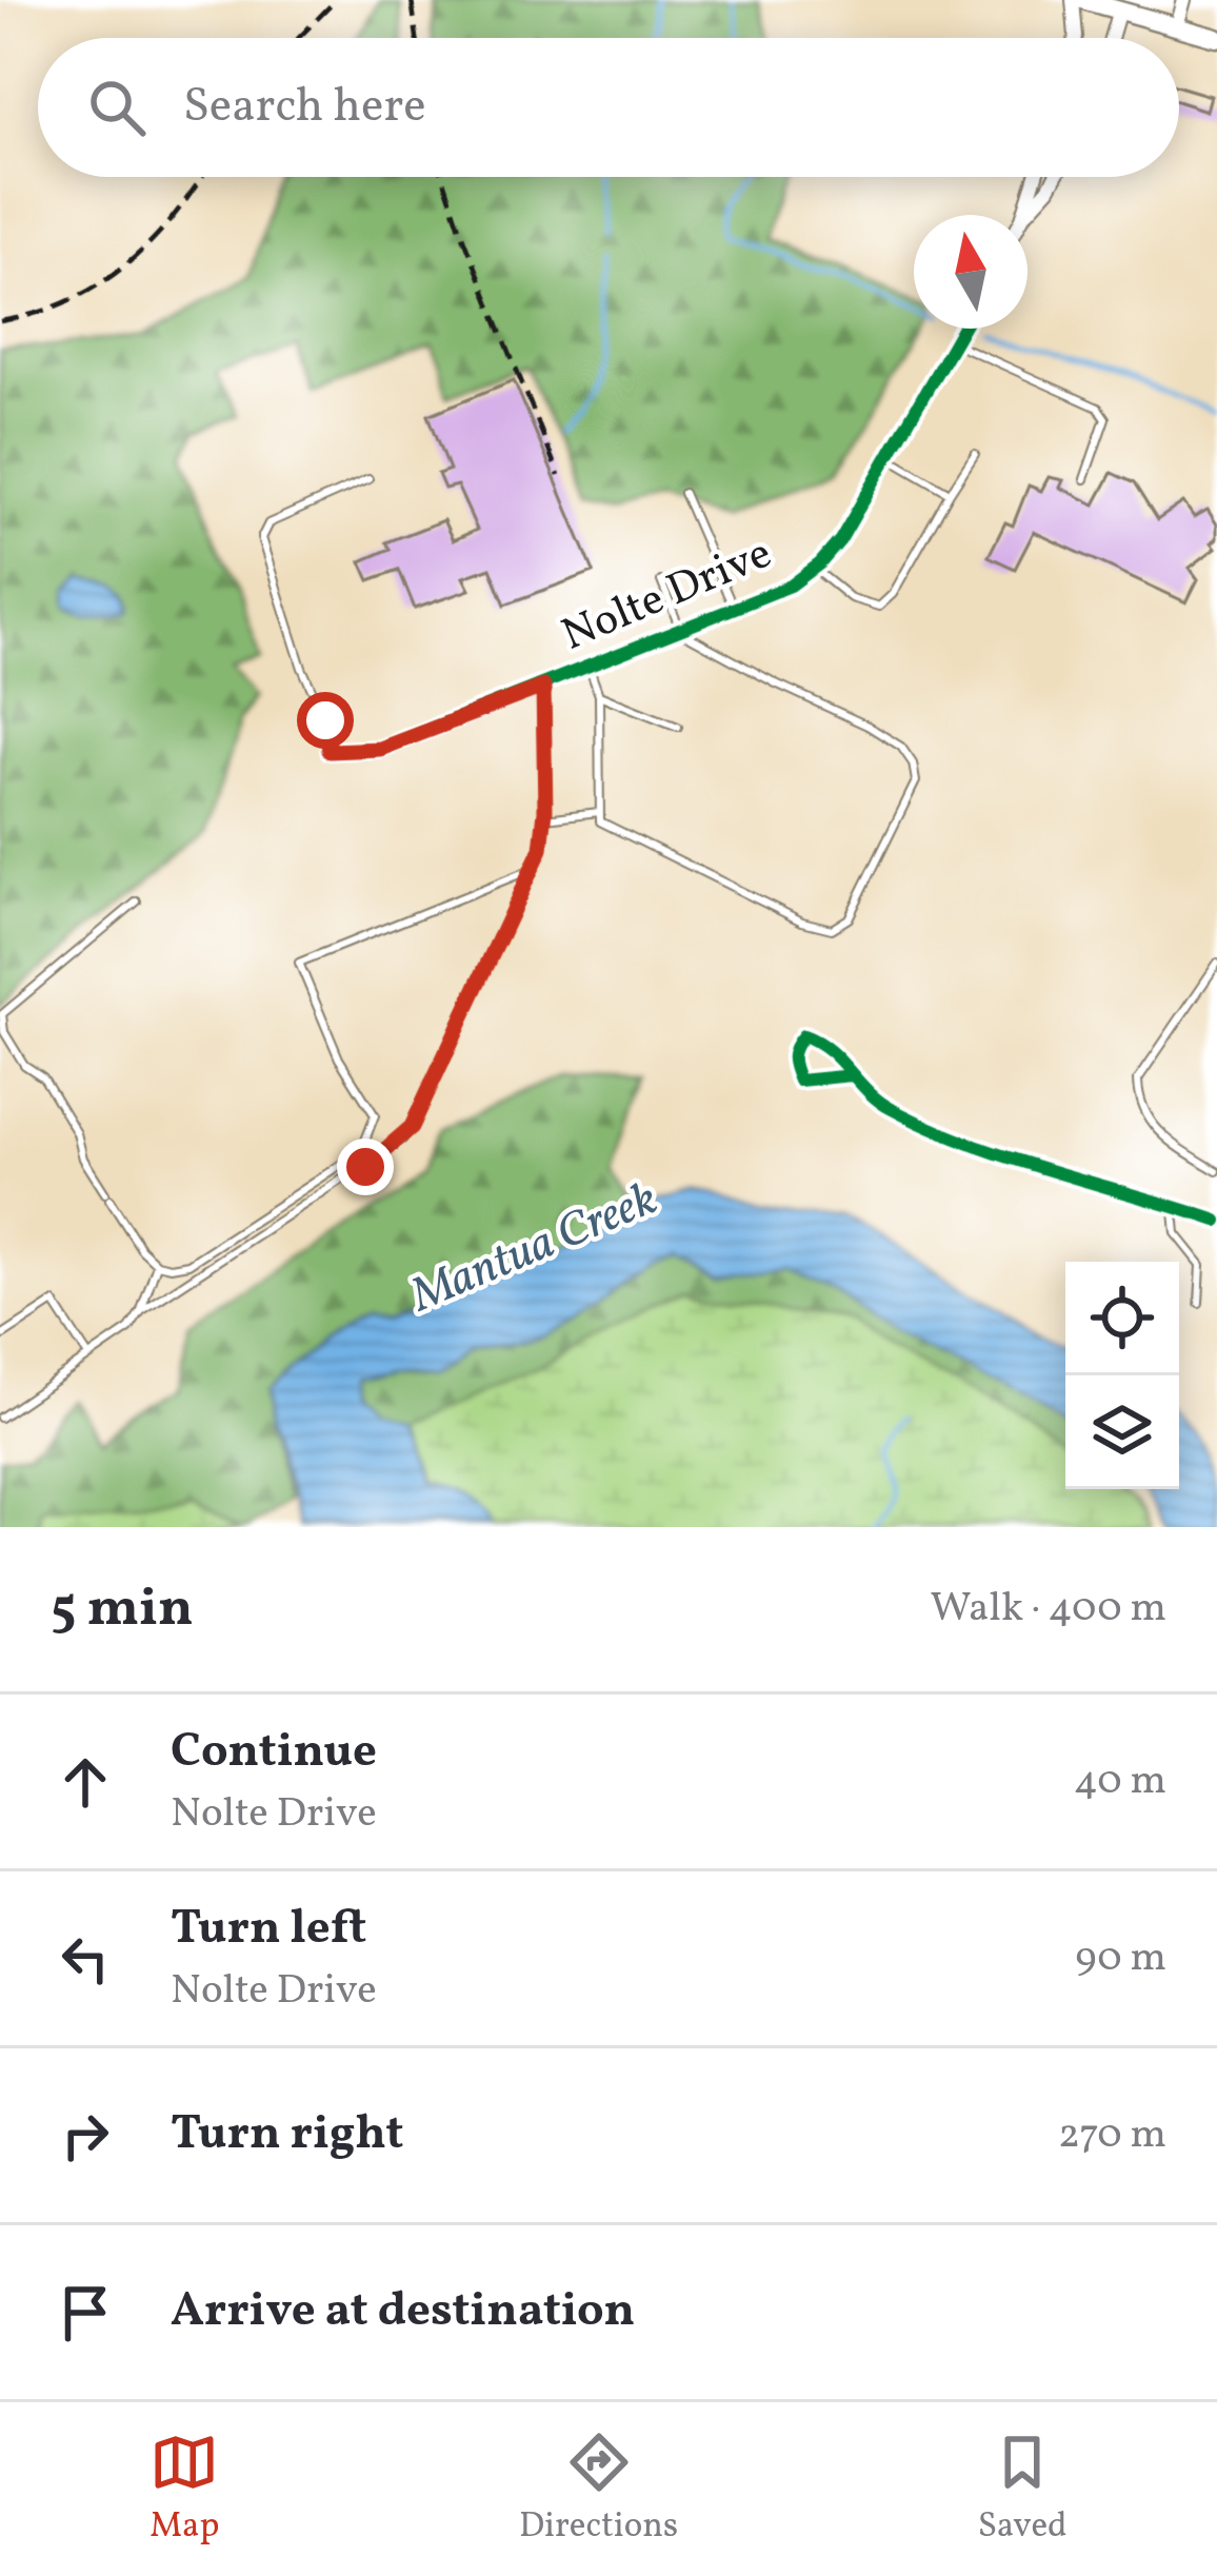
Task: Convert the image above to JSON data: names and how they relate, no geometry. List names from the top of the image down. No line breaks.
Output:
{"streets":{"street":["Nolte Drive"]},"water":["Mantua Creek"],"north":"top","page":{"search":"Search here","heading":["5 min","Walk · 400 m"],"list":[["Continue","Nolte Drive","40 m"],["Turn left","Nolte Drive","90 m"],["Turn right","270 m"],"Arrive at destination"],"nav":["Map","Directions","Saved"]}}
